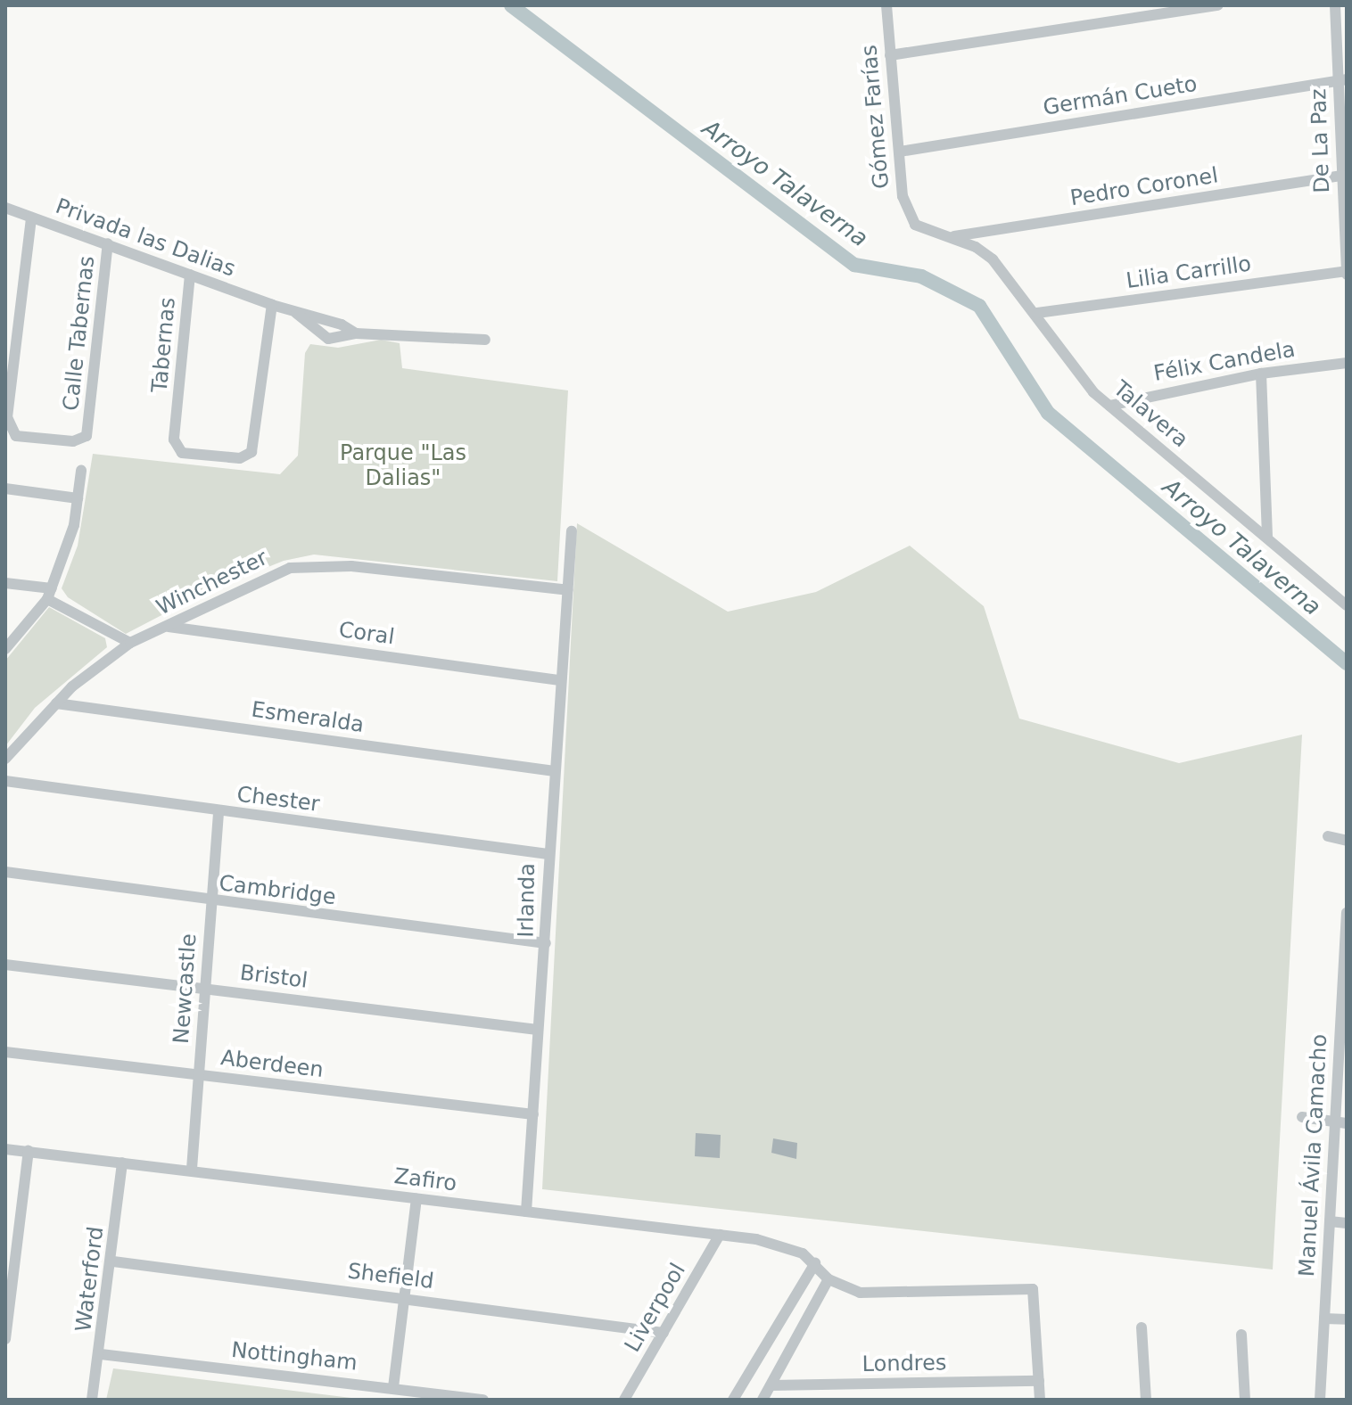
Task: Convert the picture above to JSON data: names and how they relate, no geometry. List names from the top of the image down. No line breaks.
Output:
{"streets":{"street":["Germán Cueto","Gómez Farías","De La Paz","Pedro Coronel","Privada las Dalias","Lilia Carrillo","Calle Tabernas","Tabernas","Félix Candela","Talavera","Winchester","Coral","Esmeralda","Chester","Cambridge","Irlanda","Bristol","Newcastle","Aberdeen","Manuel Ávila Camacho","Zafiro","Shefield","Waterford","Liverpool","Nottingham","Londres"]},"crossings":[["Germán Cueto","Gómez Farías"],["Germán Cueto","De La Paz"],["Gómez Farías","Pedro Coronel"],["Gómez Farías","Talavera"],["De La Paz","Pedro Coronel"],["De La Paz","Lilia Carrillo"],["Pedro Coronel","Talavera"],["Privada las Dalias","Calle Tabernas"],["Privada las Dalias","Tabernas"],["Lilia Carrillo","Talavera"],["Félix Candela","Talavera"],["Winchester","Coral"],["Winchester","Esmeralda"],["Winchester","Irlanda"],["Coral","Irlanda"],["Esmeralda","Irlanda"],["Chester","Irlanda"],["Chester","Newcastle"],["Cambridge","Irlanda"],["Cambridge","Newcastle"],["Irlanda","Bristol"],["Irlanda","Aberdeen"],["Irlanda","Zafiro"],["Bristol","Newcastle"],["Newcastle","Aberdeen"],["Newcastle","Zafiro"],["Zafiro","Waterford"],["Zafiro","Liverpool"],["Shefield","Waterford"],["Shefield","Liverpool"],["Waterford","Nottingham"]],"water":["Arroyo Talaverna"],"parks":["Parque \"Las Dalias\""]}
